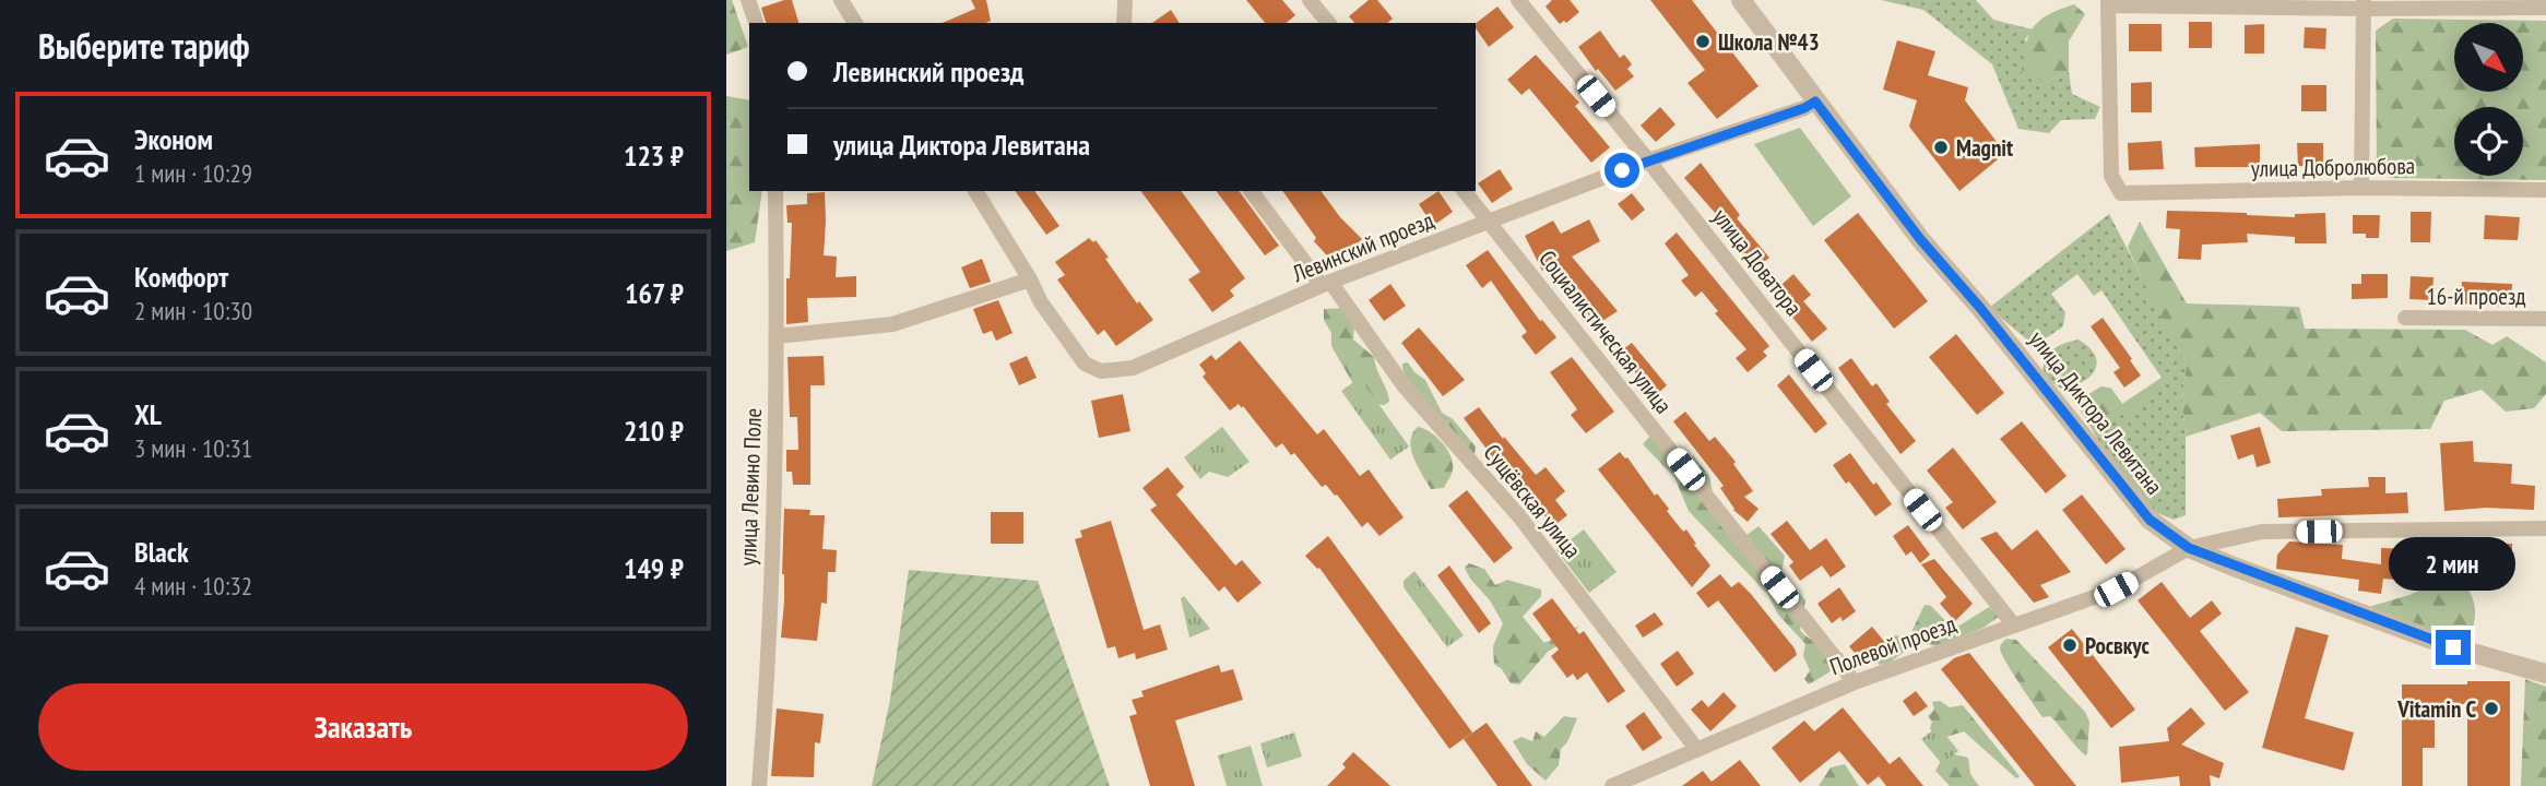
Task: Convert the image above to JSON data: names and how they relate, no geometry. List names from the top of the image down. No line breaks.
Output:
{"streets":{"street":["улица Добролюбова","Левинский проезд","улица Доватора","16-й проезд","Социалистическая улица","улица Диктора Левитана","улица Левино Поле","Сущёвская улица","Полевой проезд"]},"crossings":[["Левинский проезд","улица Доватора"],["Левинский проезд","Социалистическая улица"],["Левинский проезд","улица Диктора Левитана"],["Левинский проезд","Сущёвская улица"],["улица Доватора","Полевой проезд"],["Социалистическая улица","Полевой проезд"],["улица Диктора Левитана","Полевой проезд"],["Сущёвская улица","Полевой проезд"]],"places":["Школа №43","Magnit","Росвкус","Vitamin C"],"north":"bottom right","page":{"heading":"Выберите тариф","banner":["Левинский проезд","улица Диктора Левитана"],"list":[{"name":"Эконом","note":"1 мин · 10:29","value":"123 ₽"},{"name":"Комфорт","note":"2 мин · 10:30","value":"167 ₽"},{"name":"XL","note":"3 мин · 10:31","value":"210 ₽"},{"name":"Black","note":"4 мин · 10:32","value":"149 ₽"}],"bubble":"2 мин","buttons":"Заказать"}}
